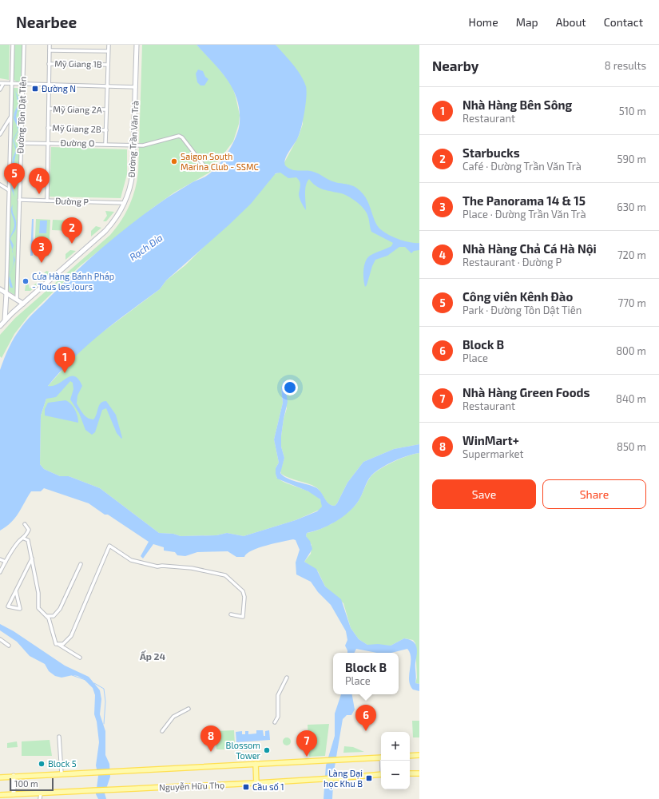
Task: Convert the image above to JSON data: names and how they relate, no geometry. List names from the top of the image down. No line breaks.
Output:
{"streets":{"main road":["Đường Trần Văn Trà","Nguyễn Hữu Thọ"],"street":["Mỹ Giang 1B","Mỹ Giang 2A","Đường Tôn Dật Tiên","Mỹ Giang 2B","Đường O","Đường P"]},"crossings":[["Đường Tôn Dật Tiên","Đường O"],["Đường Tôn Dật Tiên","Đường P"],["Đường Trần Văn Trà","Đường O"],["Đường Trần Văn Trà","Đường P"]],"districts":["Ấp 24"],"water":["Rạch Đỉa"],"places":{"transit":["Đường N","Làng Đại học Khu B","Cầu số 1"],"other":["Saigon South Marina Club - SSMC","Cửa Hàng Bánh Pháp - Tous les Jours","Blossom Tower","Block 5"]},"scale_bar":"100 m","page":{"header":"Nearbee","nav":["Home","Map","About","Contact"],"heading":["Nearby","8 results"],"list":[{"mark":"1","name":"Nhà Hàng Bên Sông","note":"Restaurant","value":"510 m"},{"mark":"2","name":"Starbucks","note":"Café · Đường Trần Văn Trà","value":"590 m"},{"mark":"3","name":"The Panorama 14 & 15","note":"Place · Đường Trần Văn Trà","value":"630 m"},{"mark":"4","name":"Nhà Hàng Chả Cá Hà Nội","note":"Restaurant · Đường P","value":"720 m"},{"mark":"5","name":"Công viên Kênh Đào","note":"Park · Đường Tôn Dật Tiên","value":"770 m"},{"mark":"6","name":"Block B","note":"Place","value":"800 m"},{"mark":"7","name":"Nhà Hàng Green Foods","note":"Restaurant","value":"840 m"},{"mark":"8","name":"WinMart+","note":"Supermarket","value":"850 m"}],"pins":["5","4","2","3","1","6","8","7"],"buttons":["Save","Share"],"popup":["Block B","Place"],"map_buttons":["+","−"],"scale":"100 m"}}
